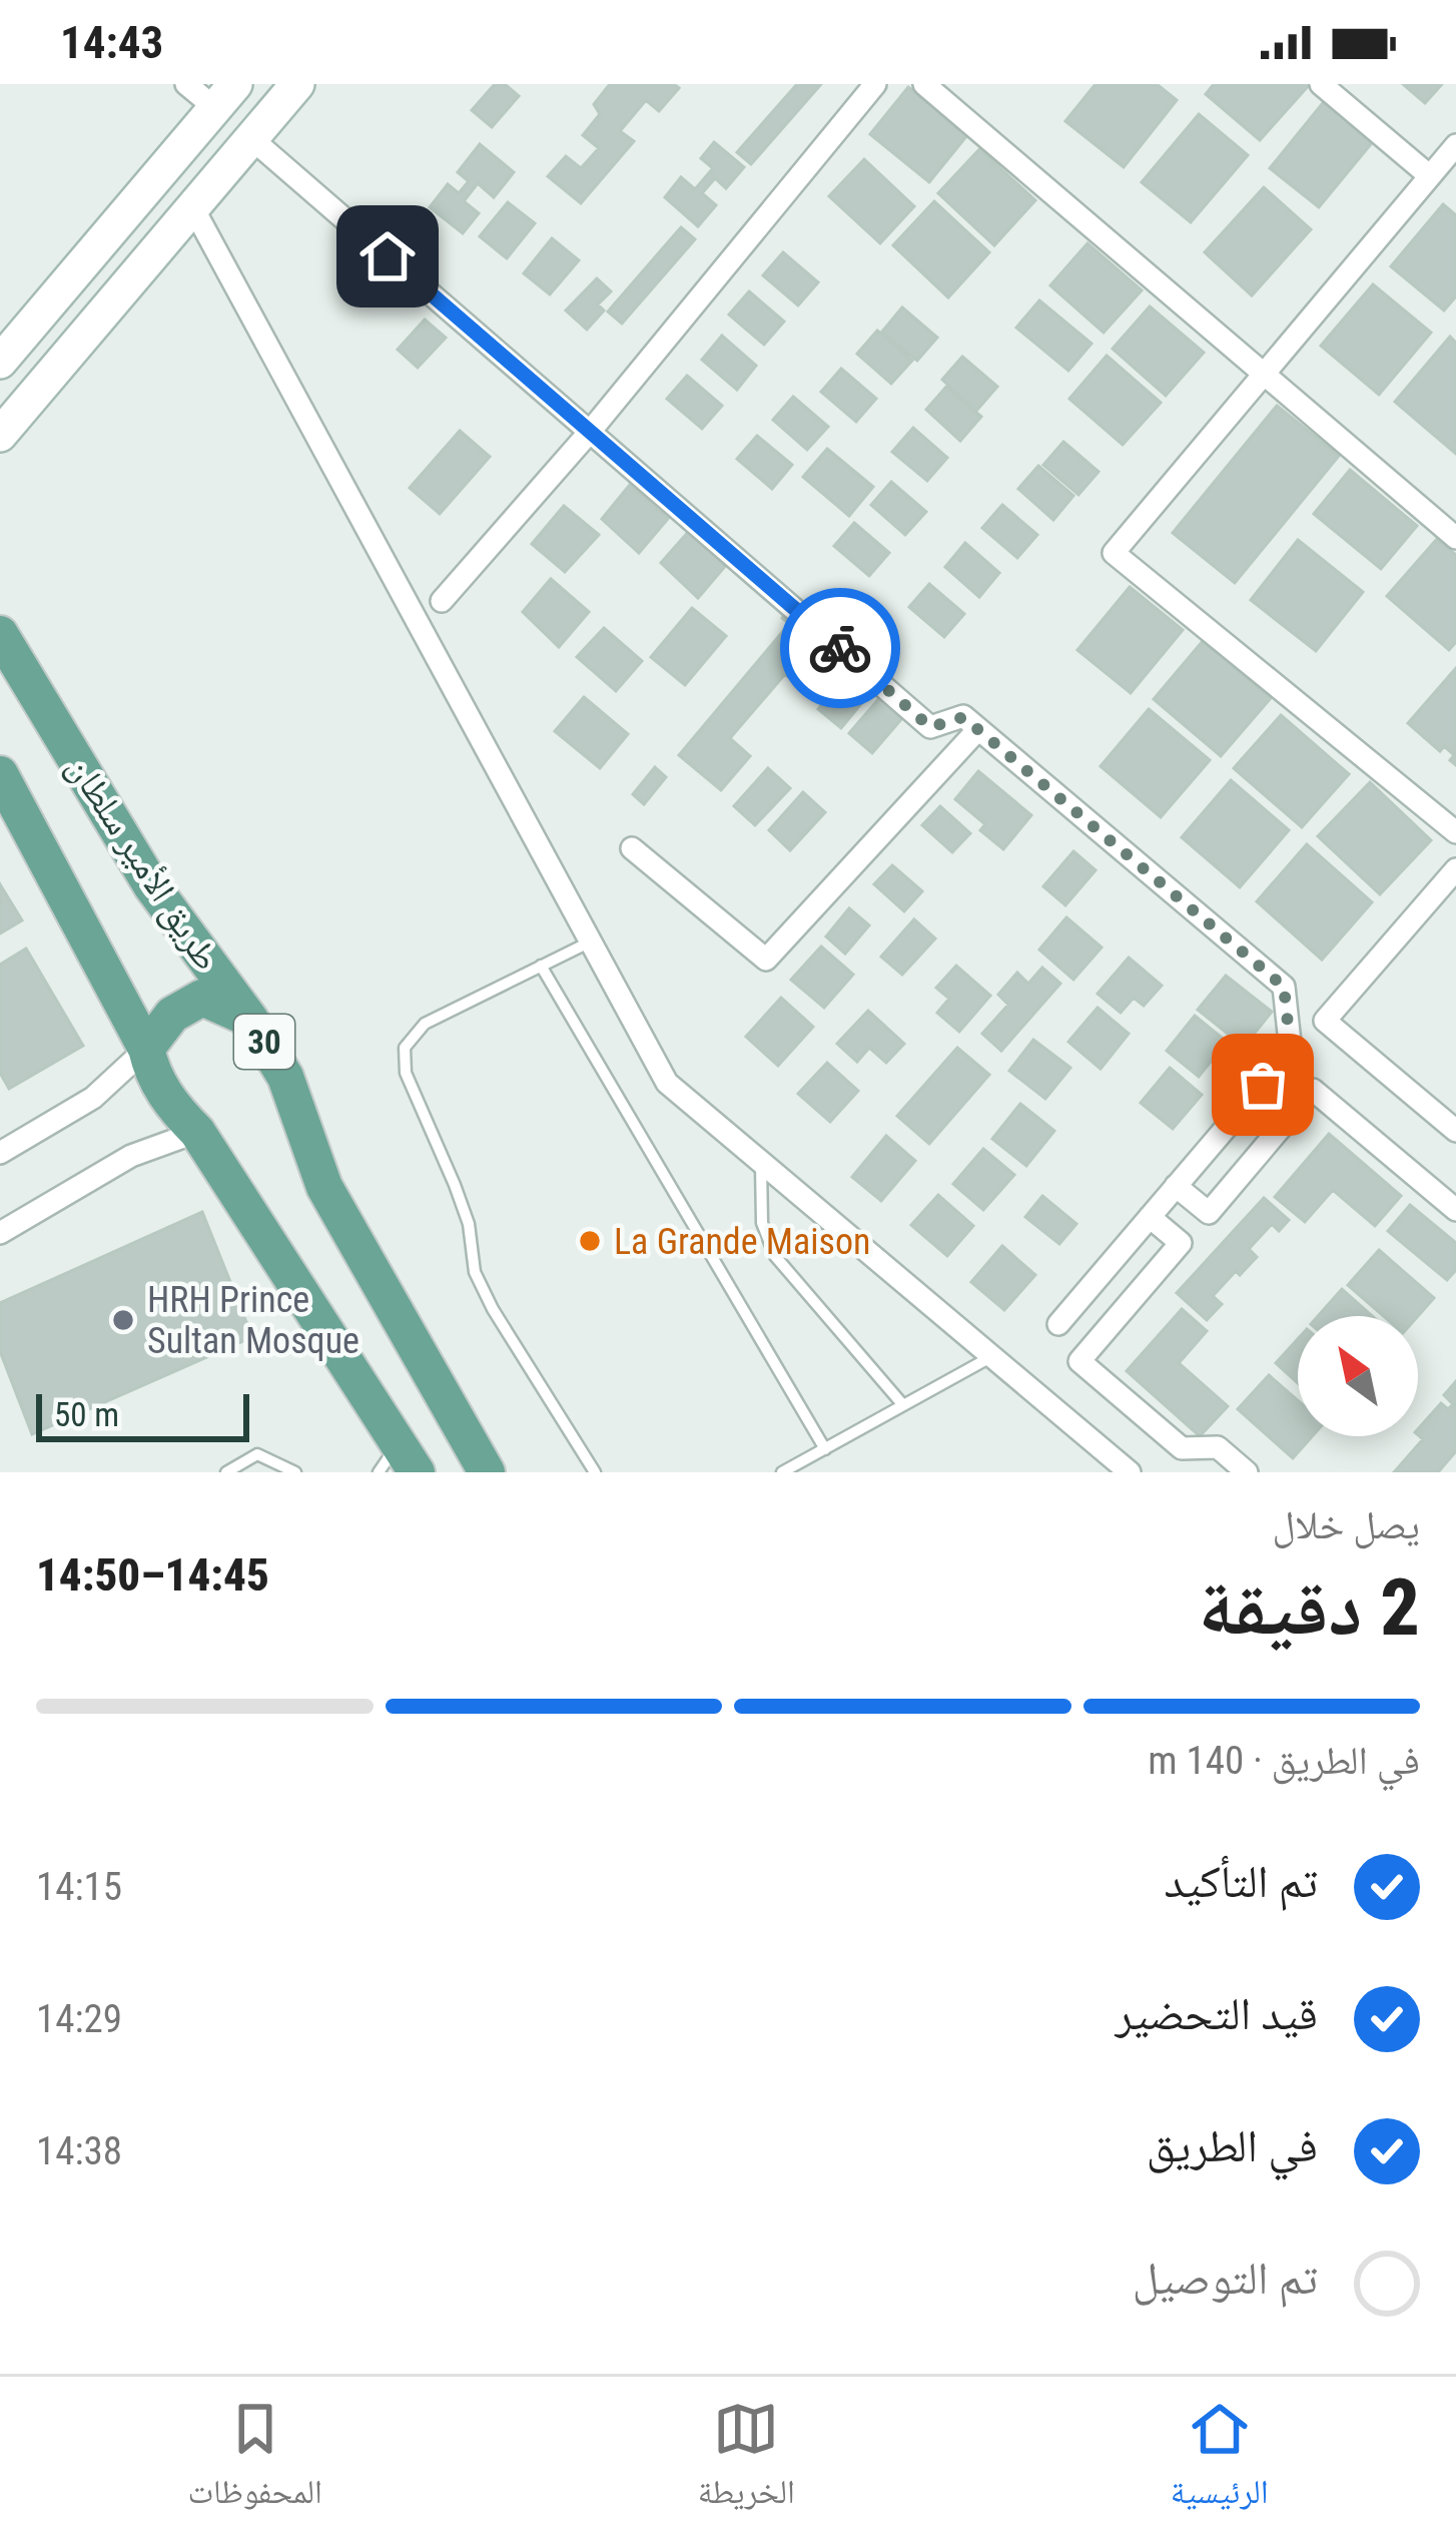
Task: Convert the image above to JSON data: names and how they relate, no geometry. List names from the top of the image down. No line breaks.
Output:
{"streets":{"main road":["طريق الأمير سلطان","30"]},"places":["La Grande Maison","HRH Prince Sultan Mosque"],"scale_bar":"50 m","north":"top left","page":{"status":"14:43","scale":"50 m","heading":["2 دقيقة","يصل خلال","14:45–14:50"],"bar":"في الطريق · 140 m","list":[["تم التأكيد","14:15"],["قيد التحضير","14:29"],["في الطريق","14:38"],"تم التوصيل"],"tabs":["الرئيسية","الخريطة","المحفوظات"]}}
